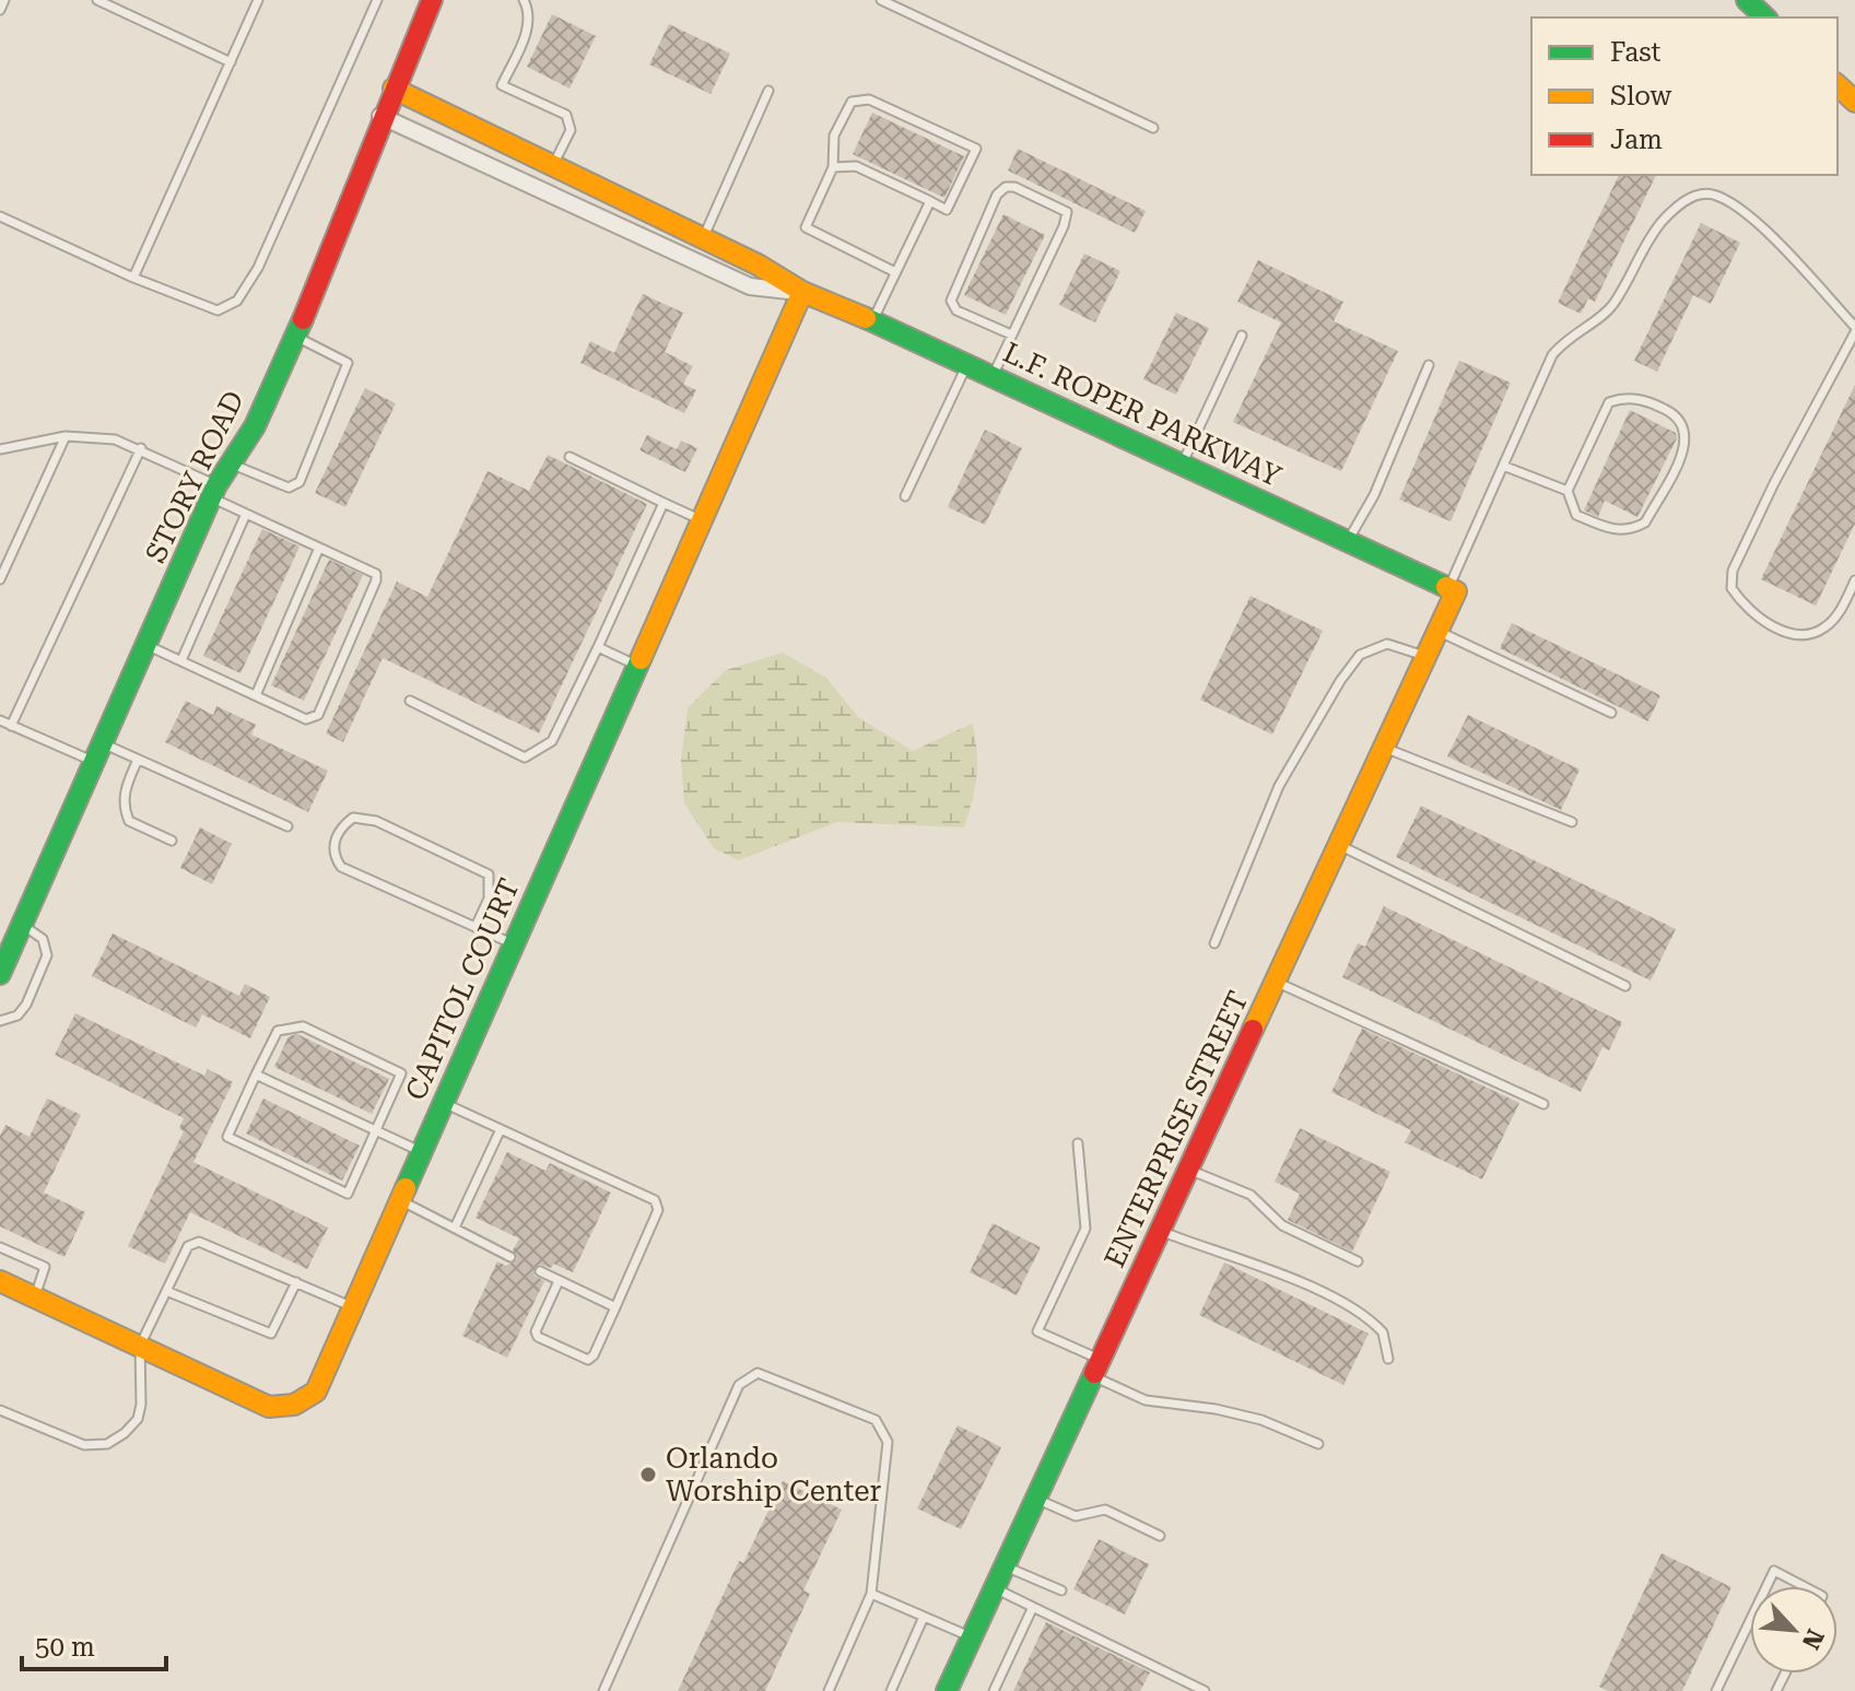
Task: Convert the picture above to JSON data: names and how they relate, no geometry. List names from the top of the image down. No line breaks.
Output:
{"streets":{"main road":["L.F. ROPER PARKWAY","STORY ROAD","CAPITOL COURT","ENTERPRISE STREET"]},"crossings":[["L.F. ROPER PARKWAY","STORY ROAD"],["L.F. ROPER PARKWAY","CAPITOL COURT"],["L.F. ROPER PARKWAY","ENTERPRISE STREET"]],"places":["Orlando Worship Center"],"legend":["Fast","Slow","Jam"],"scale_bar":"50 m","north":"bottom right"}
